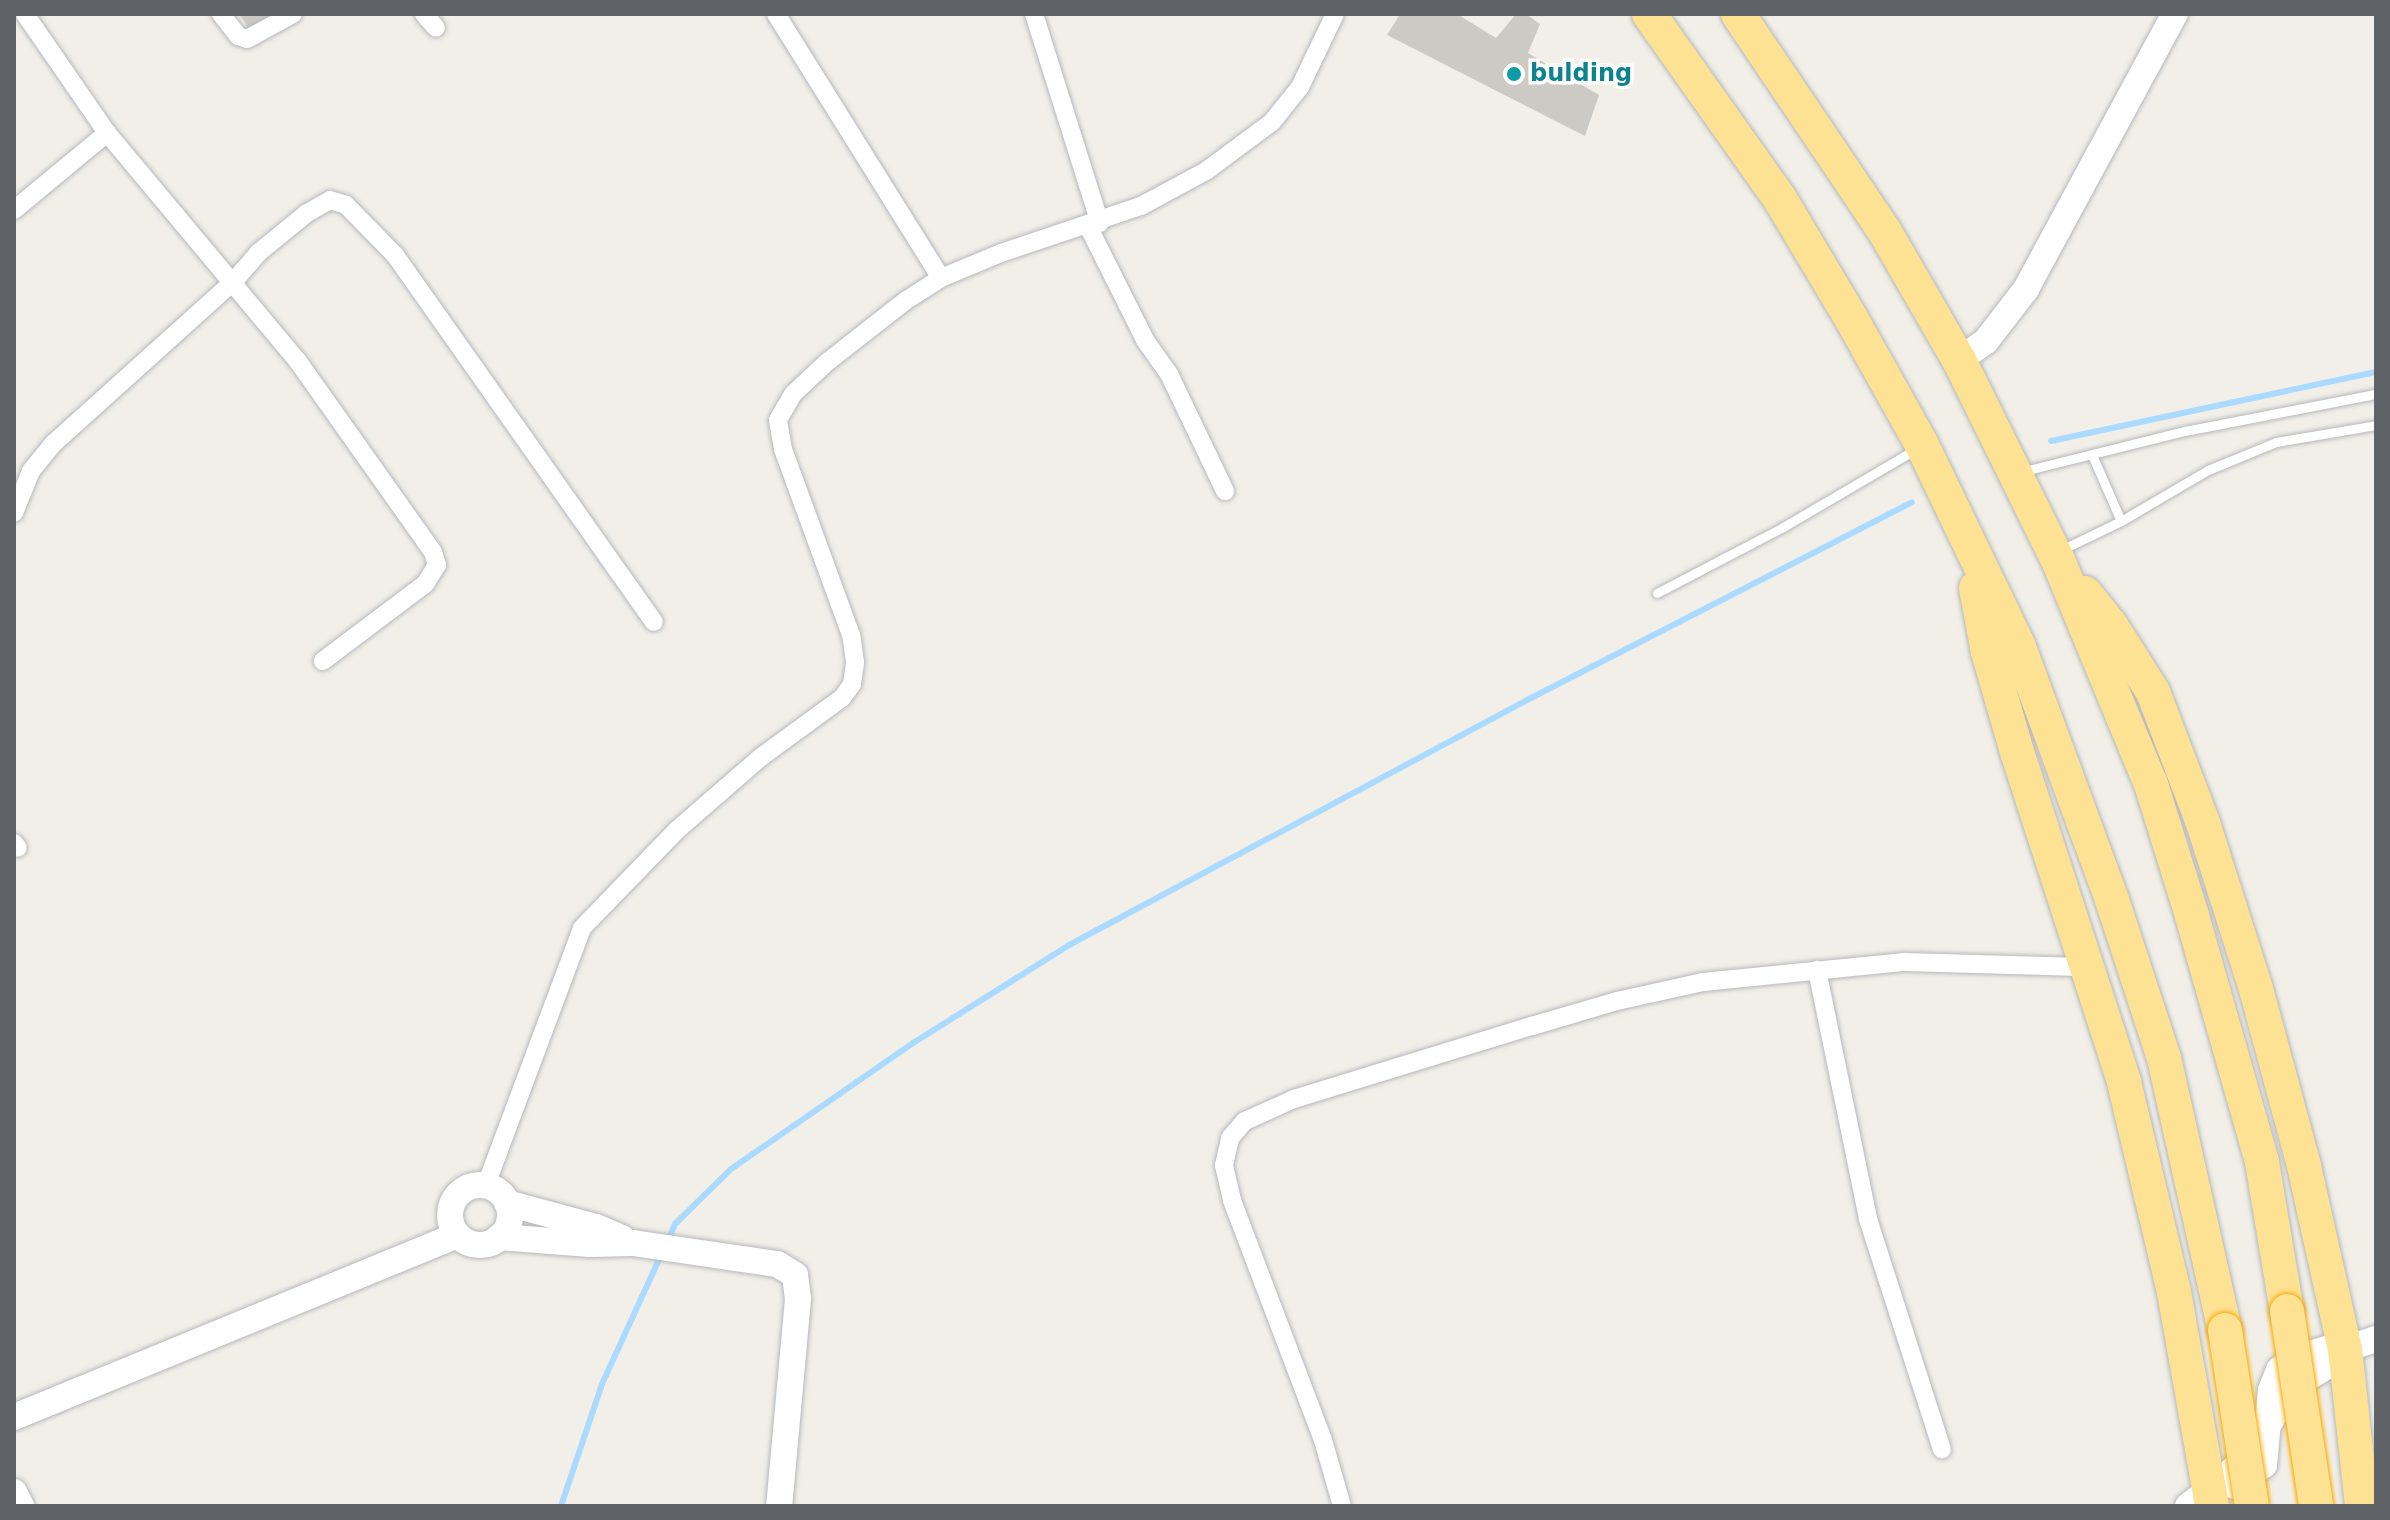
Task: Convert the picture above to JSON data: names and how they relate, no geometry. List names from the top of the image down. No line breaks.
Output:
{"places":["bulding"]}
